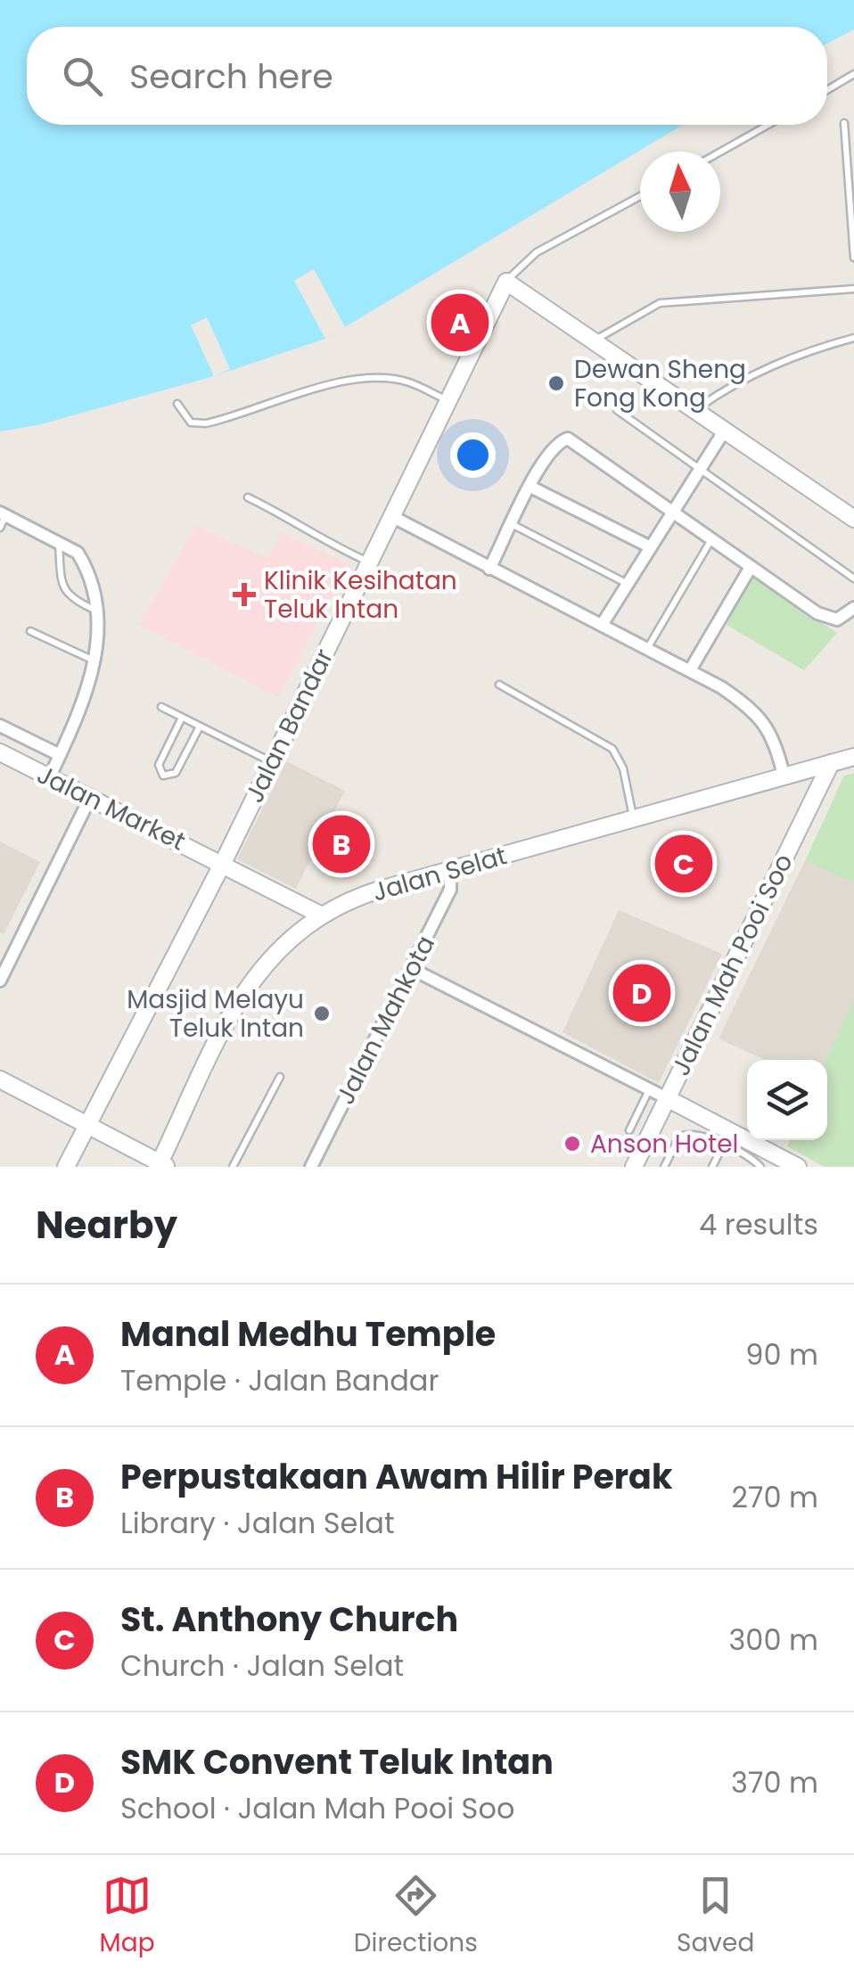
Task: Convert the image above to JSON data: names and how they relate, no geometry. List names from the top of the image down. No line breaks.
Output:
{"streets":{"street":["Jalan Bandar","Jalan Market","Jalan Selat","Jalan Mah Pooi Soo","Jalan Mahkota"]},"crossings":[["Jalan Bandar","Jalan Market"],["Jalan Market","Jalan Selat"],["Jalan Selat","Jalan Mah Pooi Soo"],["Jalan Selat","Jalan Mahkota"]],"places":{"other":["Dewan Sheng Fong Kong","Masjid Melayu Teluk Intan","Anson Hotel"],"health":["Klinik Kesihatan Teluk Intan"]},"north":"top","page":{"search":"Search here","pins":["A","B","C","D"],"heading":["Nearby","4 results"],"list":[{"mark":"A","name":"Manal Medhu Temple","note":"Temple · Jalan Bandar","value":"90 m"},{"mark":"B","name":"Perpustakaan Awam Hilir Perak","note":"Library · Jalan Selat","value":"270 m"},{"mark":"C","name":"St. Anthony Church","note":"Church · Jalan Selat","value":"300 m"},{"mark":"D","name":"SMK Convent Teluk Intan","note":"School · Jalan Mah Pooi Soo","value":"370 m"}],"nav":["Map","Directions","Saved"]}}
